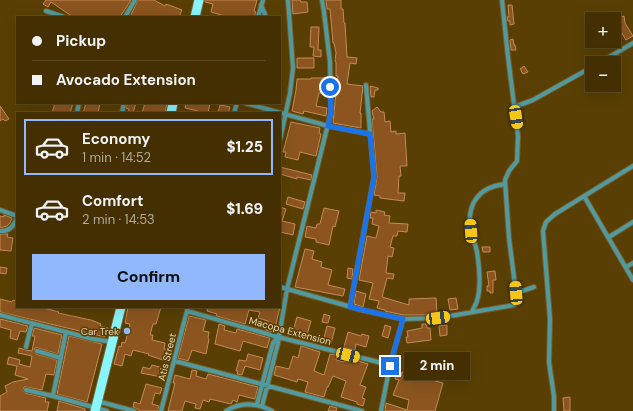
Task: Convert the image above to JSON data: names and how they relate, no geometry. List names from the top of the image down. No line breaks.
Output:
{"streets":{"street":["Macopa Extension","Atis Street"]},"crossings":[["Macopa Extension","Atis Street"]],"places":["Car Trek"],"page":{"map_buttons":["+","−"],"banner":["Pickup","Avocado Extension"],"list":[{"name":"Economy","note":"1 min · 14:52","value":"$1.25"},{"name":"Comfort","note":"2 min · 14:53","value":"$1.69"}],"buttons":"Confirm","bubble":"2 min"}}
